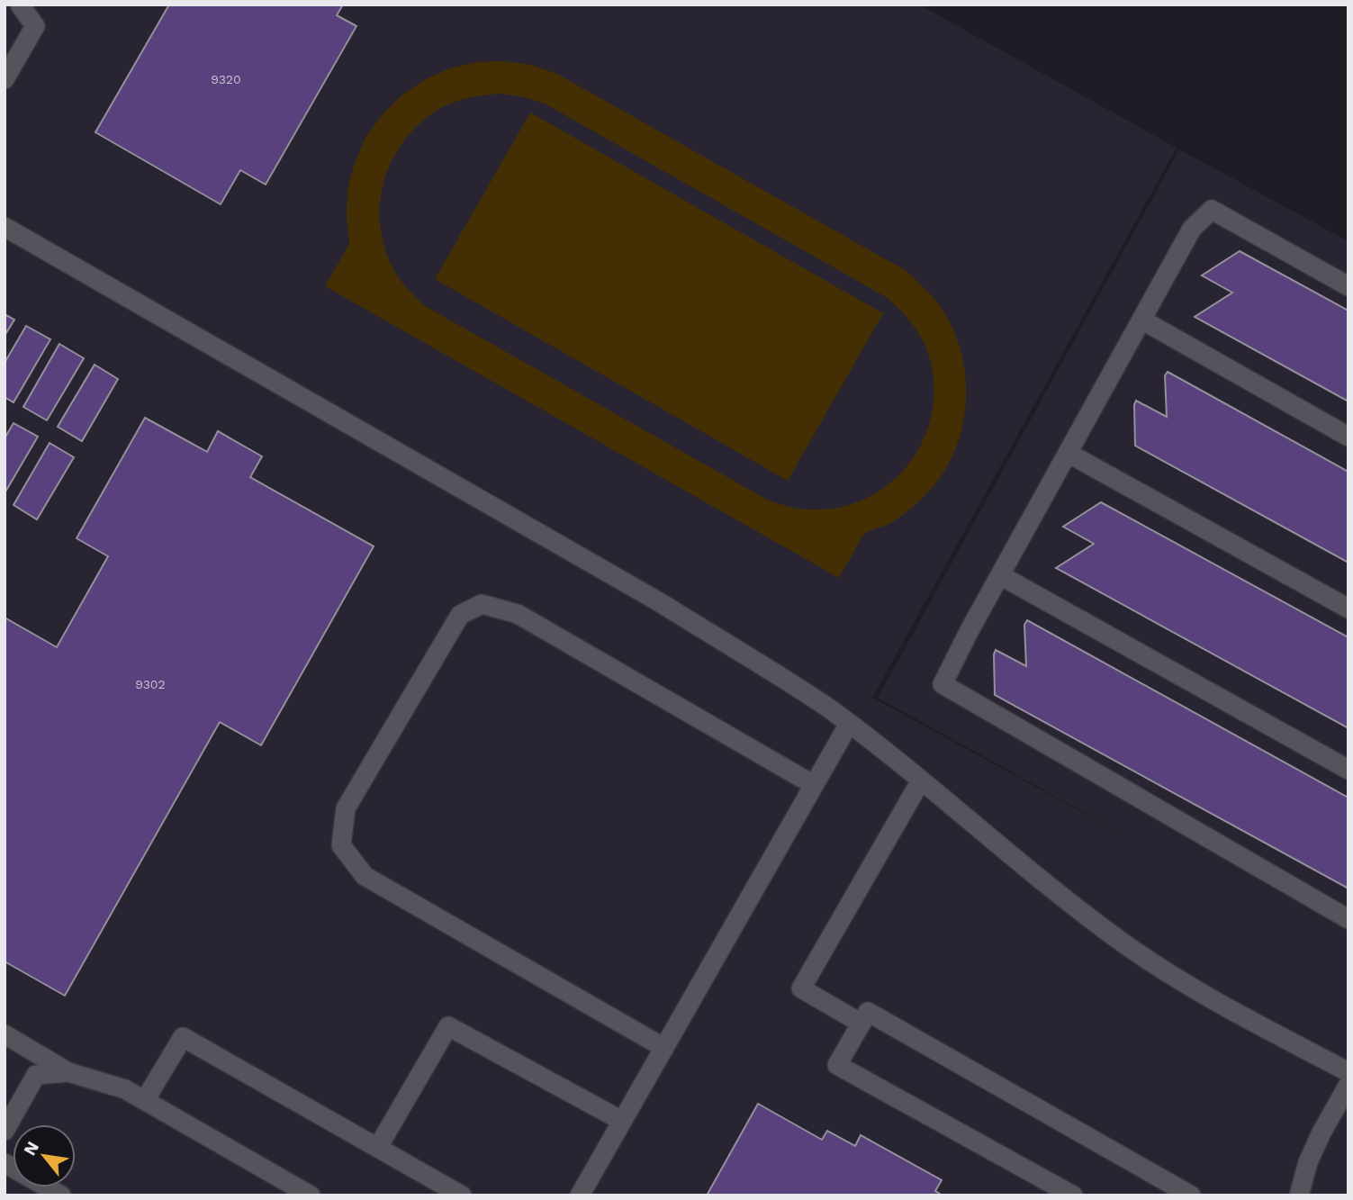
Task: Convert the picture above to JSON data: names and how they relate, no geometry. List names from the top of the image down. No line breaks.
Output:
{"house_numbers":["9320","9302"],"north":"top left"}
